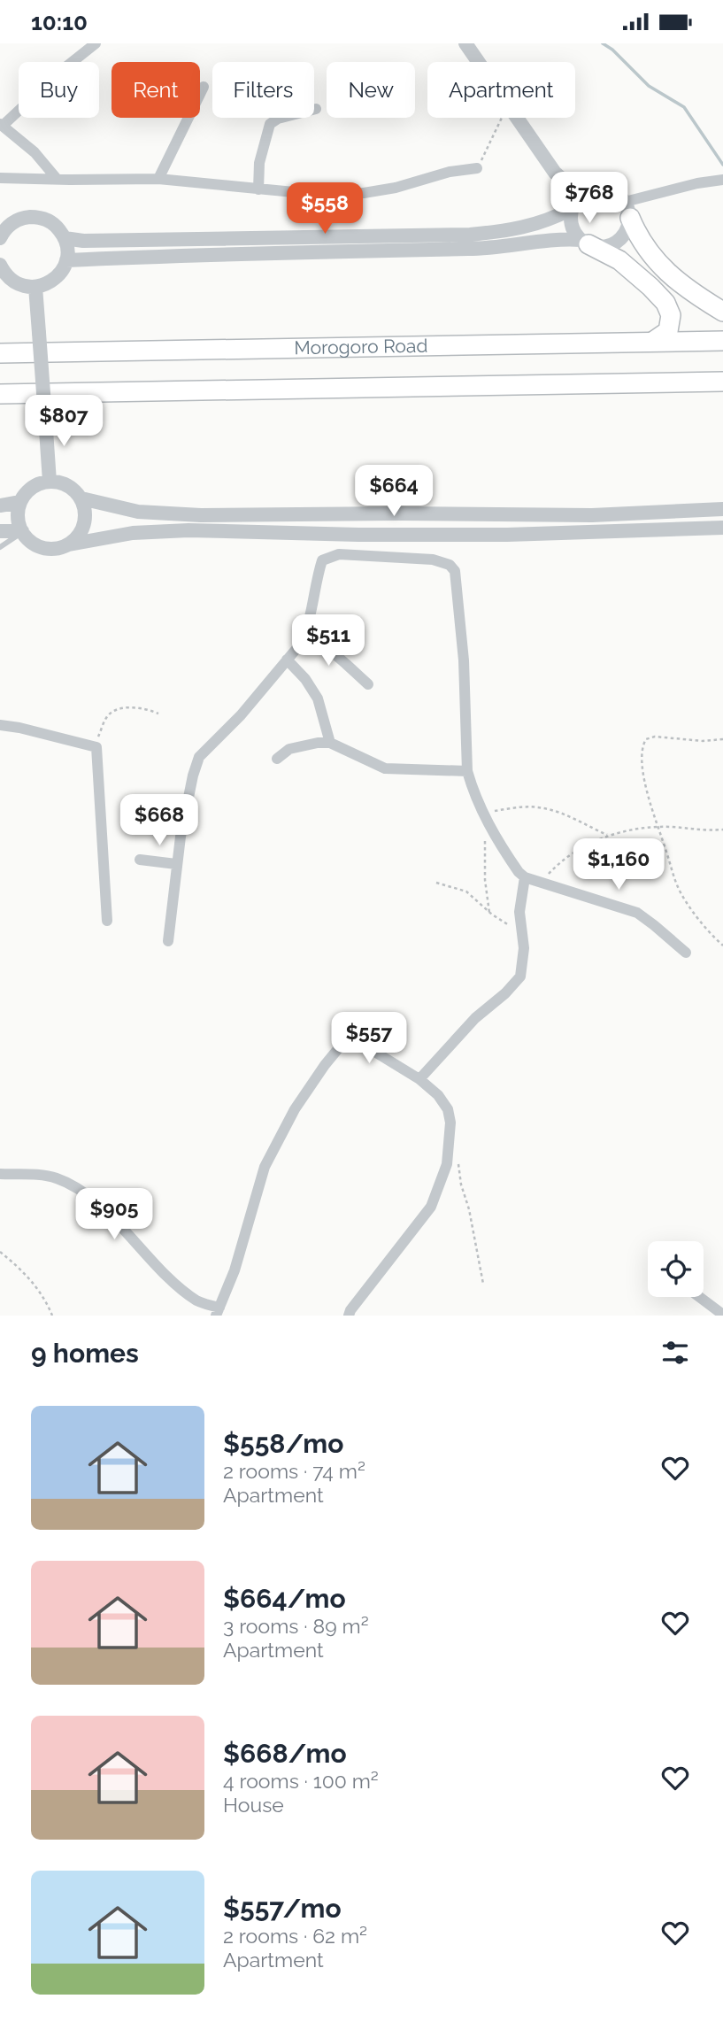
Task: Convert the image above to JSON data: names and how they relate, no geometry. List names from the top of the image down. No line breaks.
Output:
{"streets":{"highway":["Morogoro Road"]},"page":{"status":"10:10","chip":["Buy","Rent","Filters","New","Apartment"],"price":["$768","$558","$807","$664","$511","$668","$1,160","$557","$905"],"heading":"9 homes","list":[{"name":"$558/mo","note":"2 rooms · 74 m² · Apartment"},{"name":"$664/mo","note":"3 rooms · 89 m² · Apartment"},{"name":"$668/mo","note":"4 rooms · 100 m² · House"},{"name":"$557/mo","note":"2 rooms · 62 m² · Apartment"}]}}
